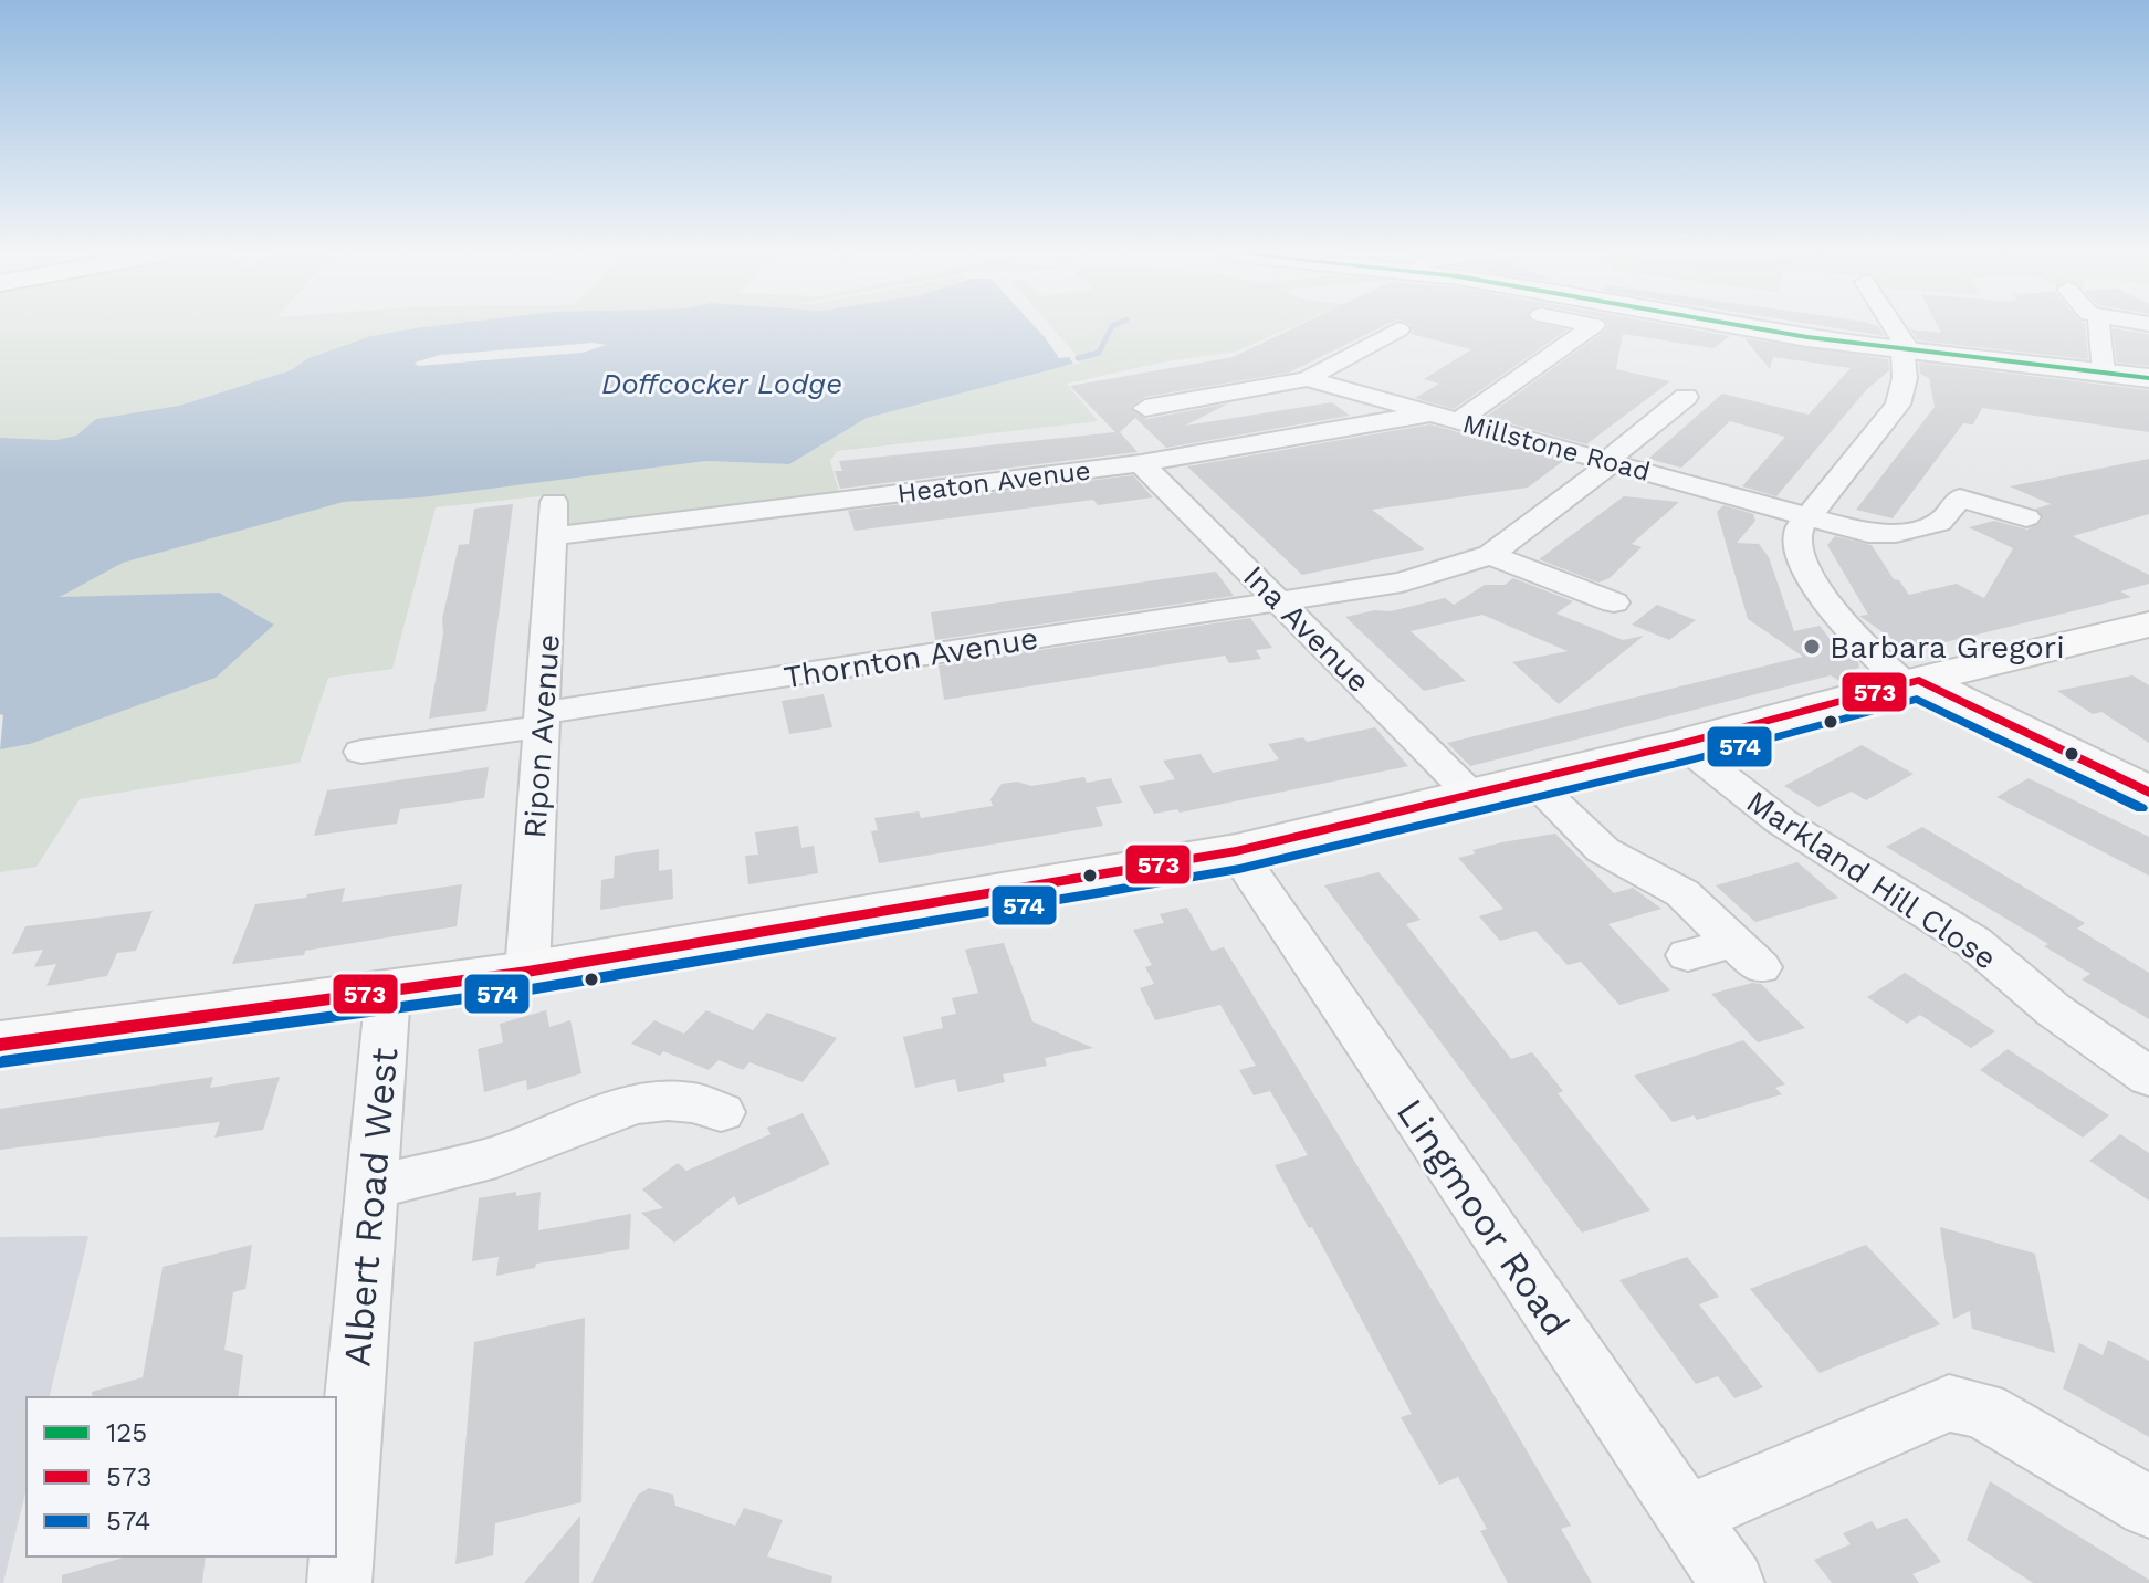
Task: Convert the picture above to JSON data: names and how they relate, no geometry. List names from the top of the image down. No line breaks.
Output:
{"streets":{"street":["Millstone Road","Heaton Avenue","Ina Avenue","Thornton Avenue","Ripon Avenue","Markland Hill Close","Albert Road West","Lingmoor Road"]},"crossings":[["Millstone Road","Heaton Avenue"],["Millstone Road","Thornton Avenue"],["Heaton Avenue","Ina Avenue"],["Heaton Avenue","Ripon Avenue"],["Ina Avenue","Thornton Avenue"],["Thornton Avenue","Ripon Avenue"]],"water":["Doffcocker Lodge"],"places":["Barbara Gregori"],"lines":["transit line 125","transit line 573","transit line 574"],"legend":["125","573","574"]}
